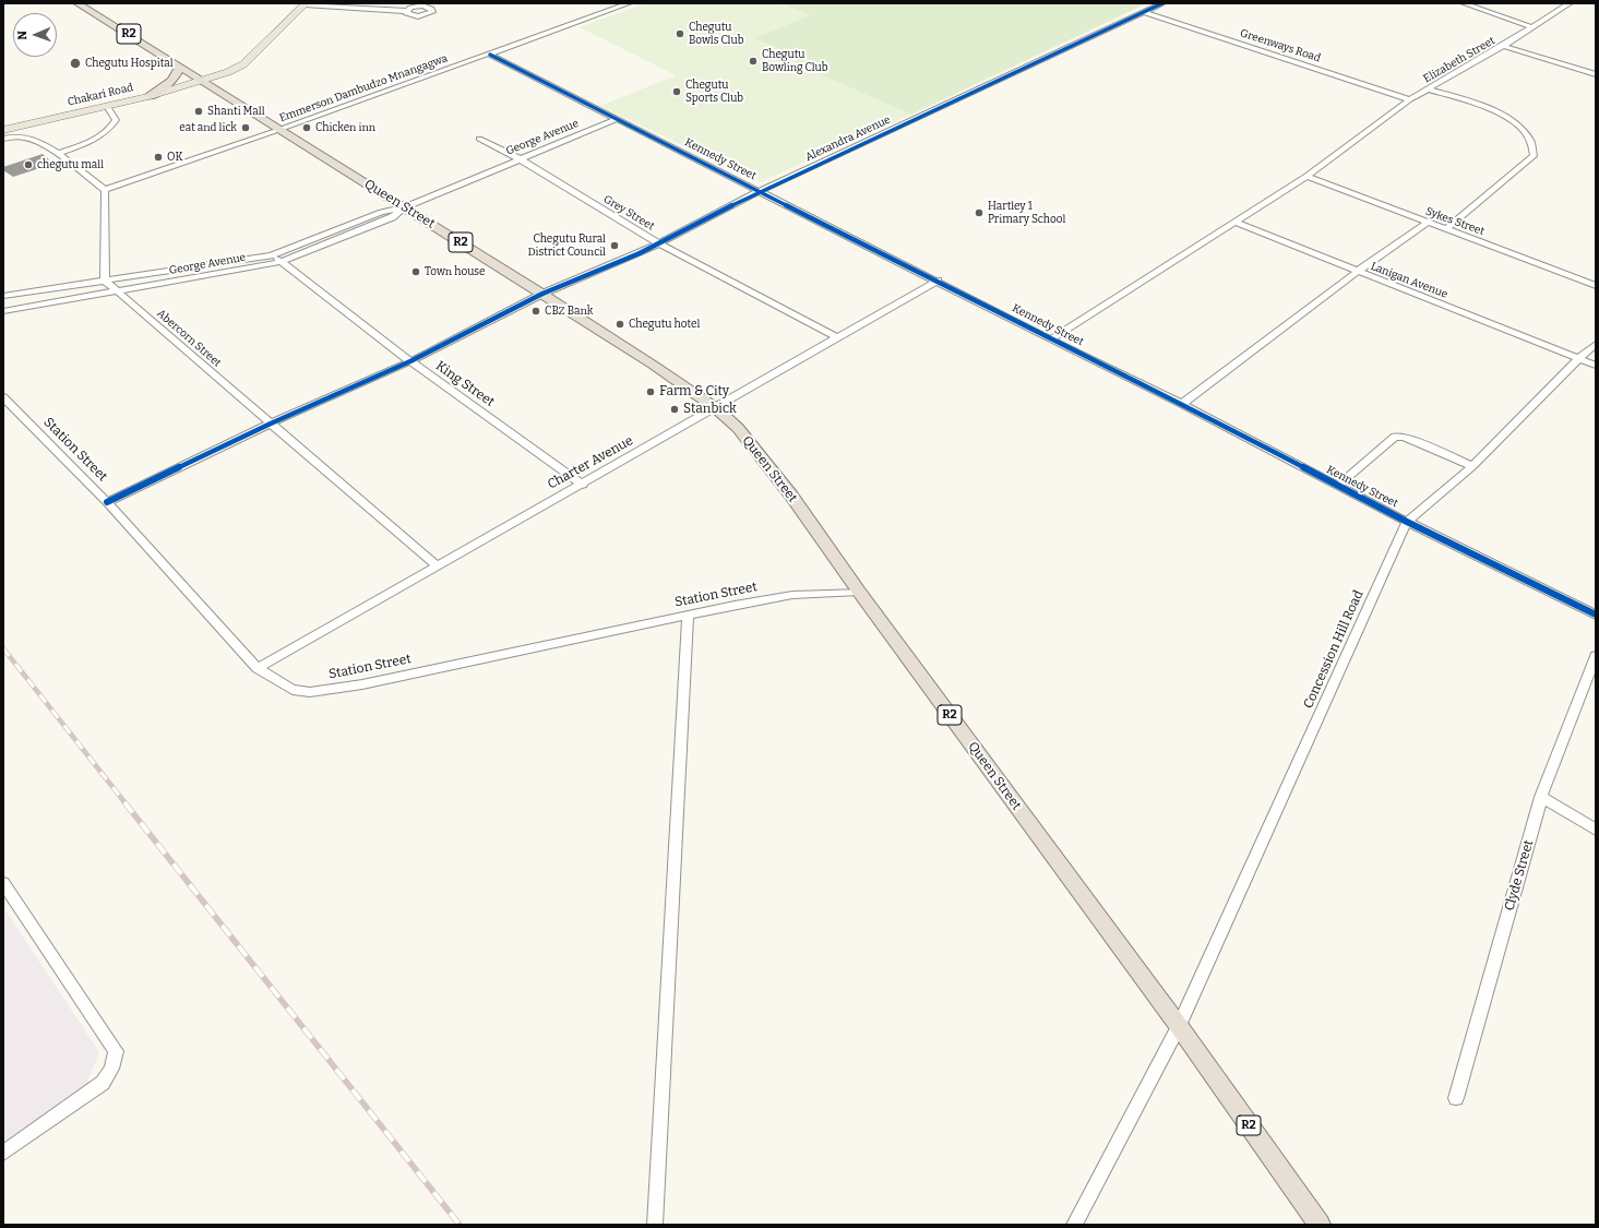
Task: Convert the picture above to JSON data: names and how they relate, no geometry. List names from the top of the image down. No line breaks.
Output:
{"streets":{"highway":["R2","Queen Street"],"main road":["Chakari Road"],"street":["Greenways Road","Elizabeth Street","Emmerson Dambudzo Mnangagwa","George Avenue","Alexandra Avenue","Kennedy Street","Grey Street","Sykes Street","Lanigan Avenue","Abercorn Street","King Street","Station Street","Charter Avenue","Concession Hill Road","Clyde Street"]},"crossings":[["R2","Chakari Road"],["R2","Queen Street"],["R2","Concession Hill Road"],["Greenways Road","Elizabeth Street"],["Greenways Road","Alexandra Avenue"],["Emmerson Dambudzo Mnangagwa","Kennedy Street"],["Emmerson Dambudzo Mnangagwa","Queen Street"],["Chakari Road","Queen Street"],["George Avenue","Kennedy Street"],["George Avenue","Queen Street"],["George Avenue","Grey Street"],["George Avenue","Abercorn Street"],["George Avenue","King Street"],["Alexandra Avenue","Kennedy Street"],["Alexandra Avenue","Queen Street"],["Alexandra Avenue","Grey Street"],["Alexandra Avenue","Abercorn Street"],["Alexandra Avenue","King Street"],["Alexandra Avenue","Station Street"],["Kennedy Street","Charter Avenue"],["Kennedy Street","Concession Hill Road"],["Queen Street","Station Street"],["Queen Street","Charter Avenue"],["Queen Street","Concession Hill Road"],["Grey Street","Charter Avenue"],["Lanigan Avenue","Concession Hill Road"],["Abercorn Street","Charter Avenue"],["King Street","Charter Avenue"],["Station Street","Charter Avenue"]],"places":["Chegutu Bowls Club","Chegutu Bowling Club","Chegutu Hospital","Chegutu Sports Club","Shanti Mall","eat and lick","Chicken inn","OK","chegutu mall","Hartley 1 Primary School","Chegutu Rural District Council","Town house","CBZ Bank","Chegutu hotel","Farm & City","Stanbick"],"north":"left"}
